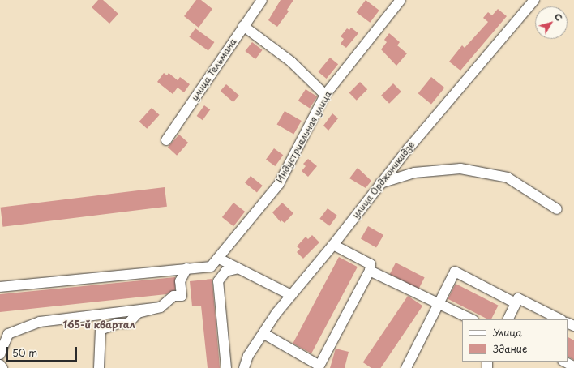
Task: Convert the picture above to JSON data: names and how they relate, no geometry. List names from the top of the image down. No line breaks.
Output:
{"streets":{"street":["улица Тельмана","Индустриальная улица","улица Орджоникидзе"]},"districts":["165-й квартал"],"legend":["Улица","Здание"],"scale_bar":"50 m","north":"top right"}
